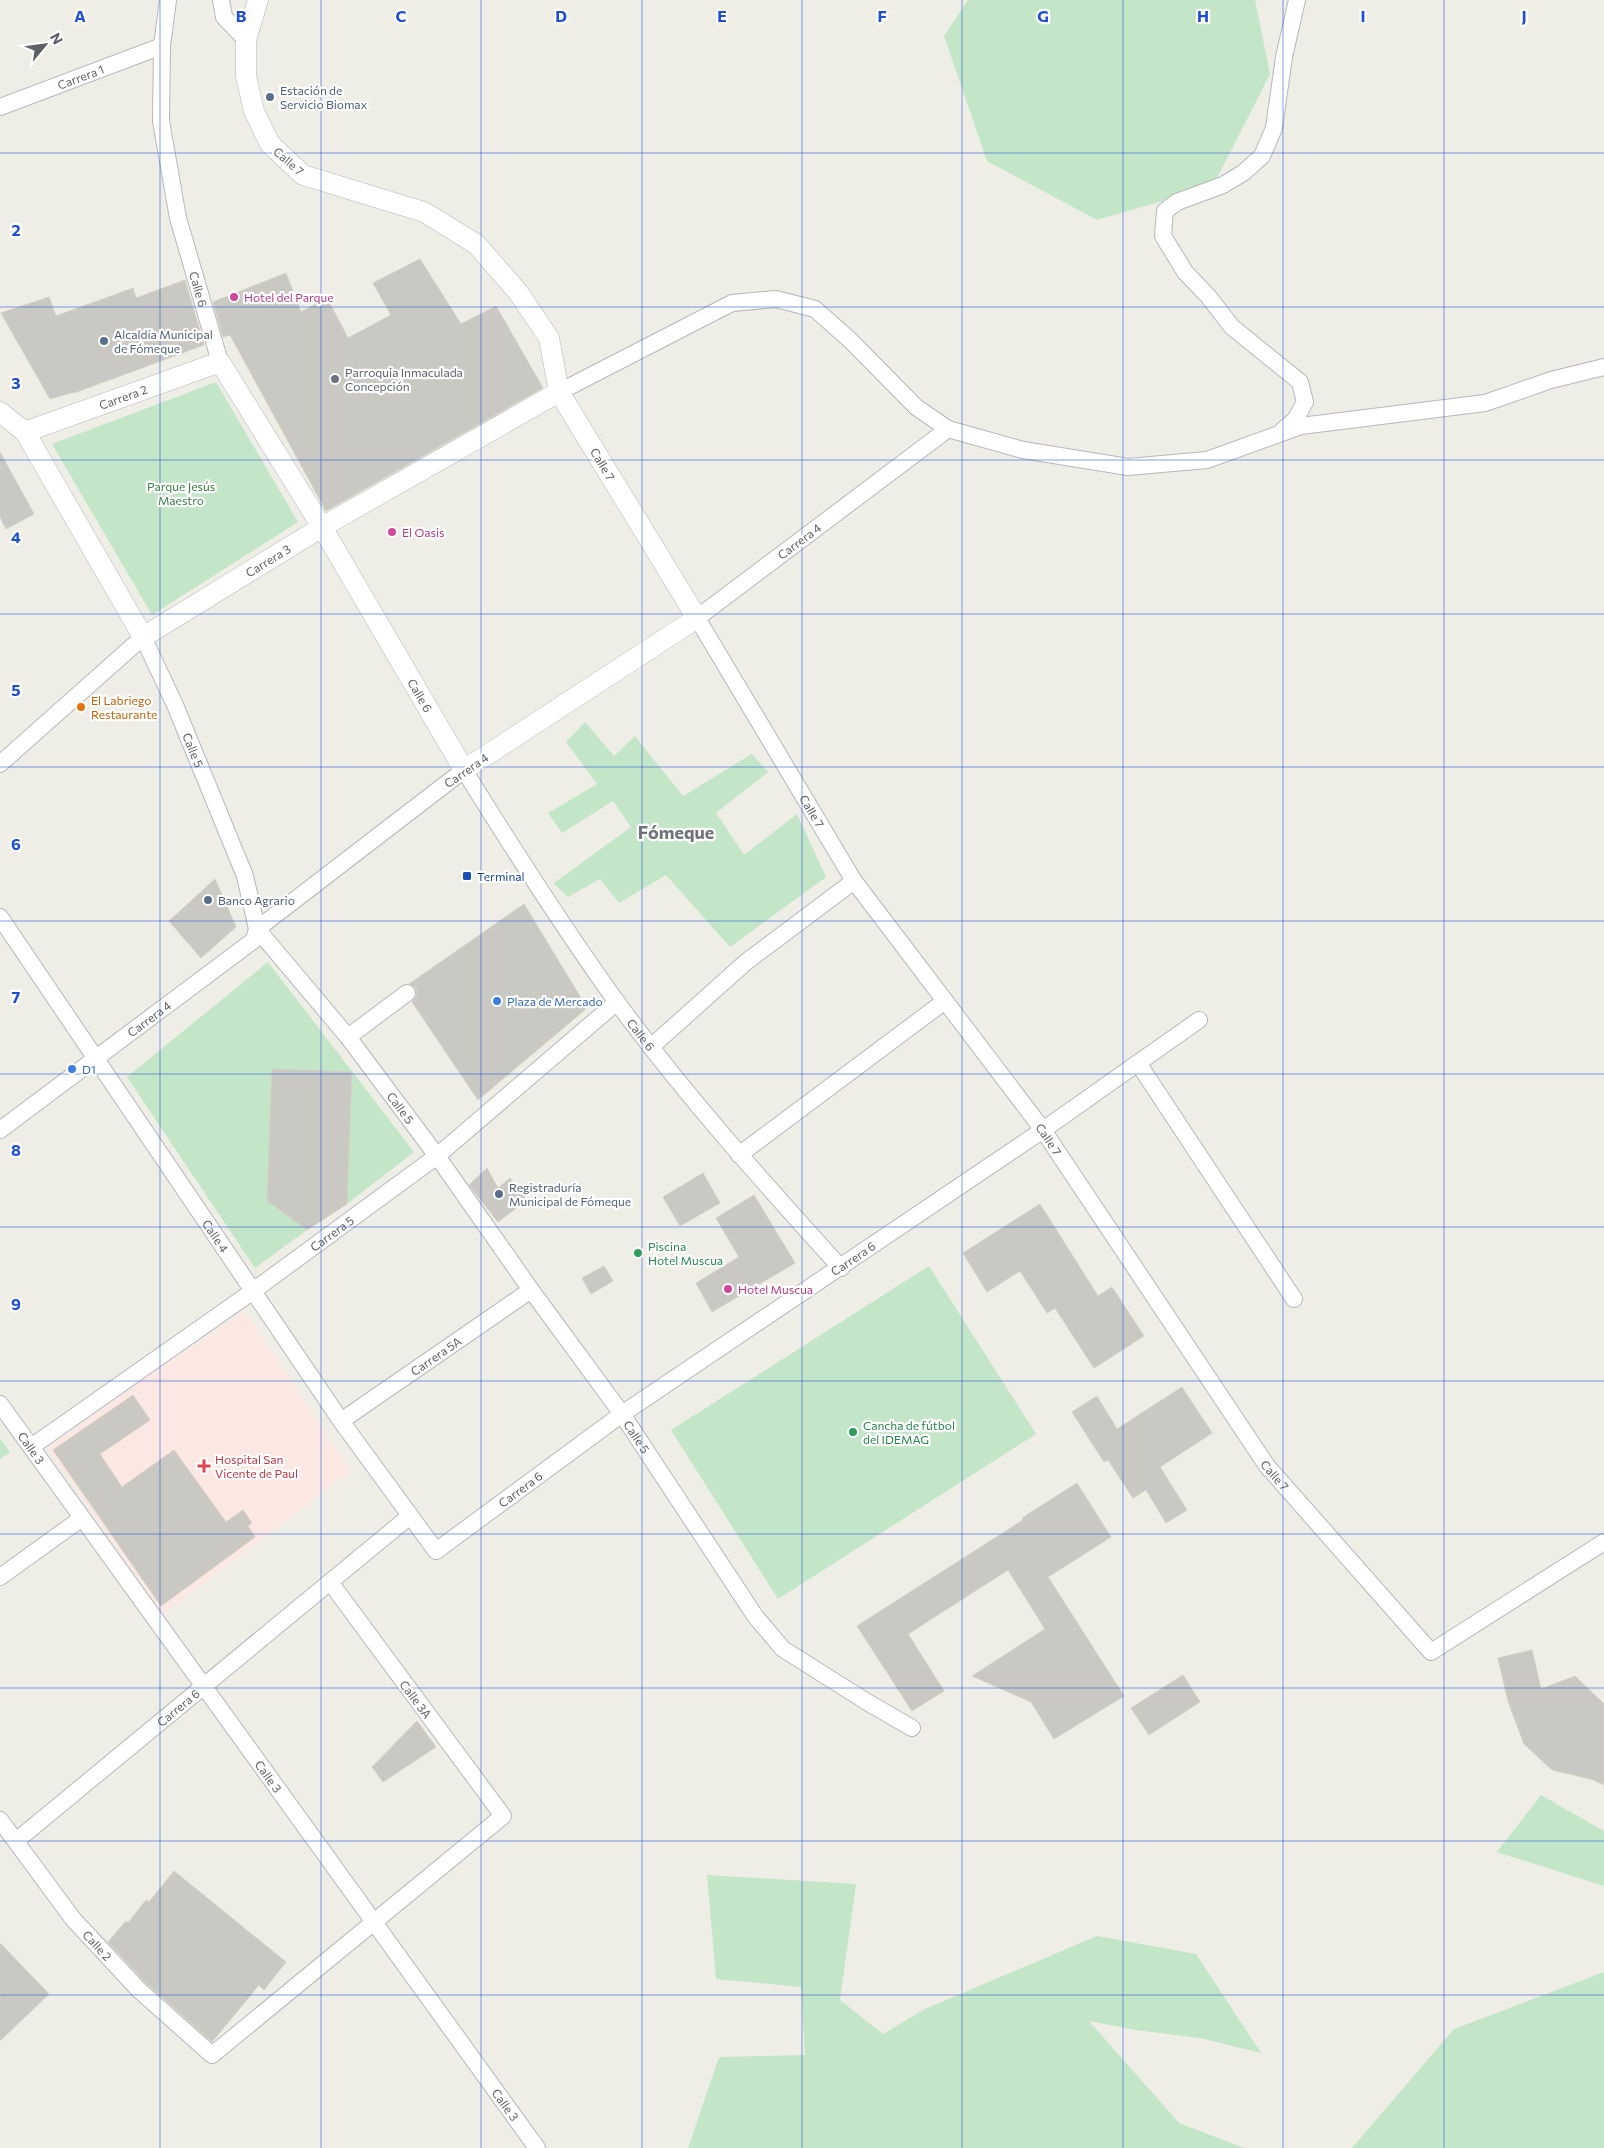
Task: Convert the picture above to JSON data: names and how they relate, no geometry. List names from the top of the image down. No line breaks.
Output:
{"streets":{"street":["Carrera 1","Calle 7","Calle 6","Carrera 2","Carrera 4","Carrera 3","Calle 5","Carrera 5","Calle 4","Carrera 6","Carrera 5A","Calle 3","Calle 3A","Calle 2"]},"crossings":[["Carrera 1","Calle 6"],["Calle 7","Carrera 4"],["Calle 7","Carrera 3"],["Calle 7","Carrera 6"],["Calle 6","Carrera 2"],["Calle 6","Carrera 4"],["Calle 6","Carrera 3"],["Calle 6","Carrera 5"],["Calle 6","Carrera 6"],["Carrera 2","Calle 5"],["Carrera 4","Calle 5"],["Carrera 4","Calle 4"],["Carrera 3","Calle 5"],["Calle 5","Carrera 5"],["Calle 5","Carrera 6"],["Calle 5","Carrera 5A"],["Carrera 5","Calle 4"],["Carrera 5","Calle 3"],["Calle 4","Carrera 6"],["Calle 4","Carrera 5A"],["Carrera 6","Calle 3"],["Carrera 6","Calle 3A"],["Carrera 6","Calle 2"],["Calle 3","Calle 3A"],["Calle 3","Calle 2"],["Calle 3A","Calle 2"]],"districts":["Fómeque"],"parks":["Parque Jesús Maestro"],"places":{"other":["Estación de Servicio Biomax","Hotel del Parque","Alcaldía Municipal de Fómeque","Parroquia Inmaculada Concepción","El Oasis","El Labriego Restaurante","Banco Agrario","Plaza de Mercado","D1","Registraduría Municipal de Fómeque","Piscina Hotel Muscua","Hotel Muscua","Cancha de fútbol del IDEMAG"],"transit":["Terminal"],"health":["Hospital San Vicente de Paul"]},"north":"top right","grid":{"columns":["A","B","C","D","E","F","G","H","I","J"],"rows":["2","3","4","5","6","7","8","9"]}}
